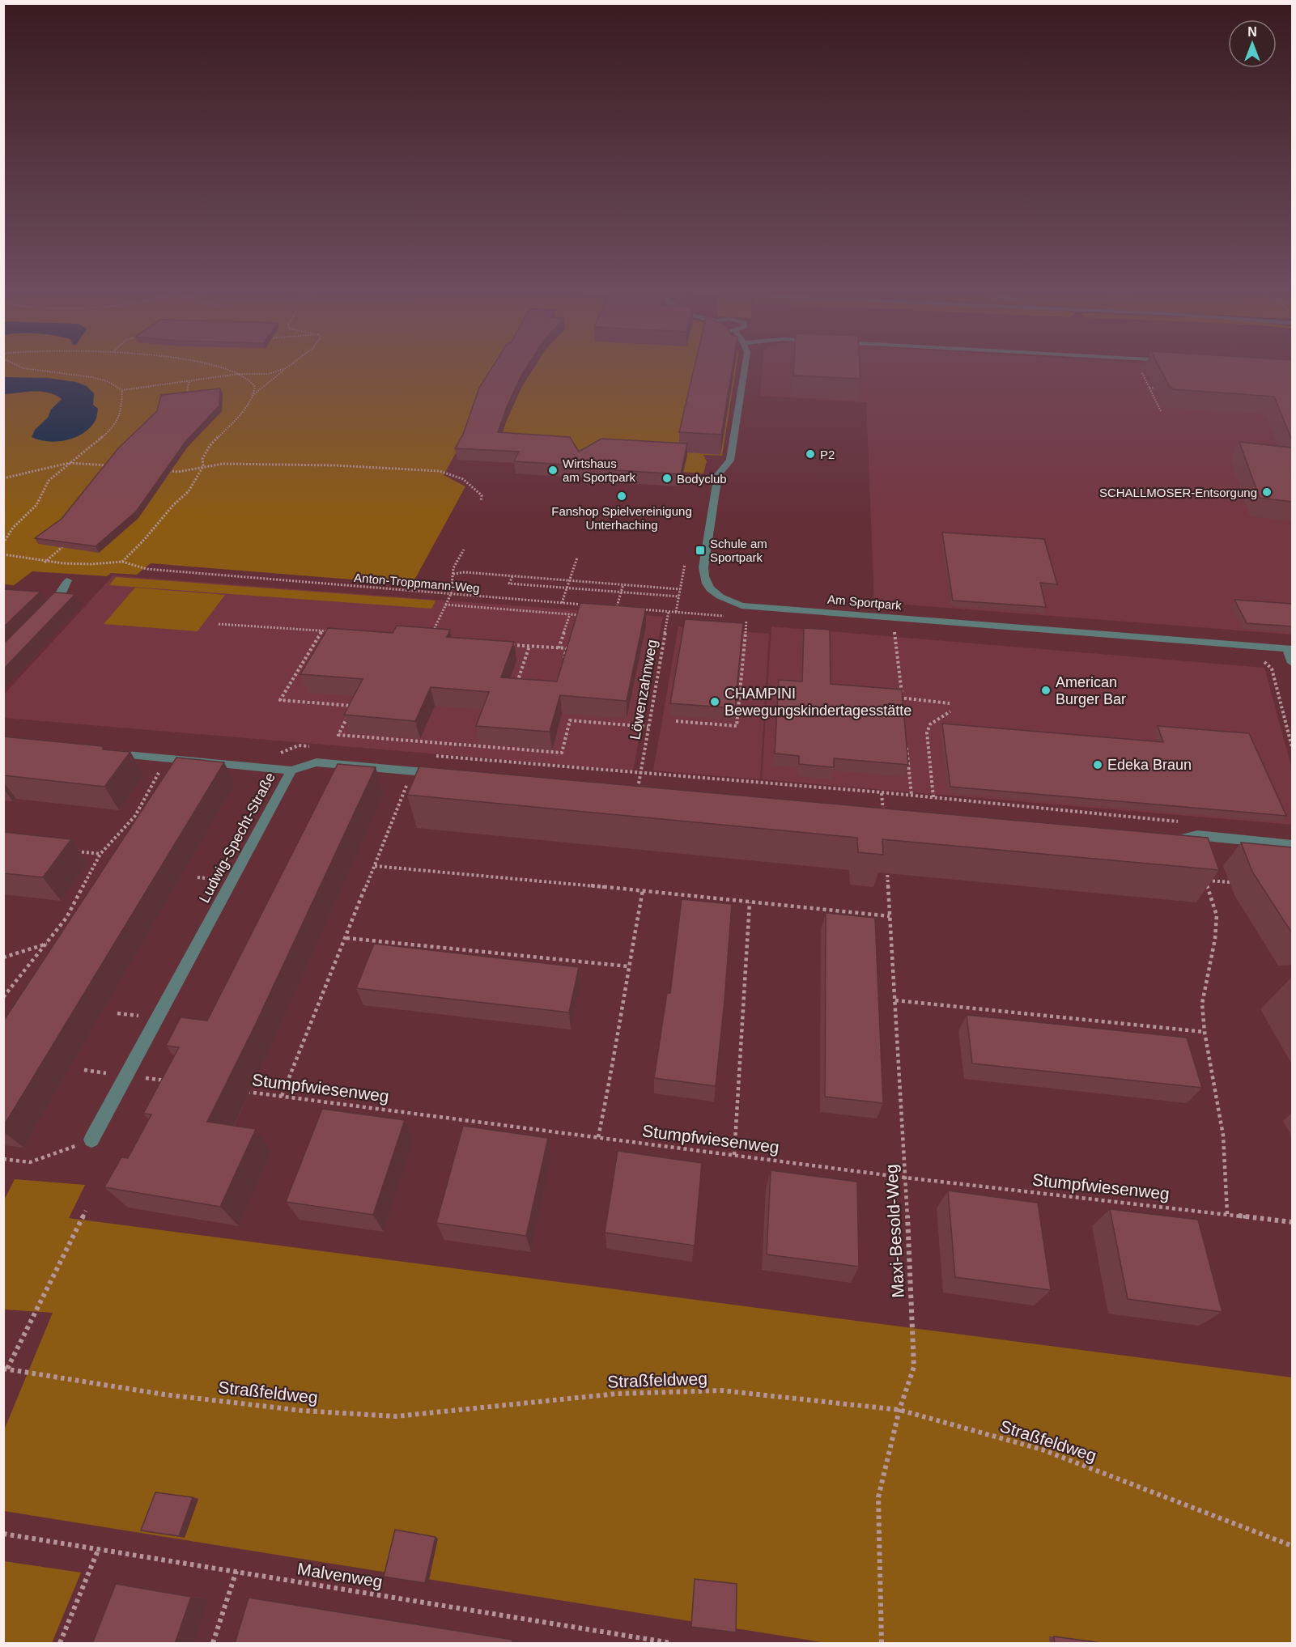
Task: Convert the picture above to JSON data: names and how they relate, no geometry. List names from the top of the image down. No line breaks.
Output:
{"streets":{"street":["Am Sportpark","Ludwig-Specht-Straße"],"path":["Anton-Troppmann-Weg","Löwenzahnweg","Stumpfwiesenweg","Maxi-Besold-Weg","Straßfeldweg","Malvenweg"]},"crossings":[["Stumpfwiesenweg","Maxi-Besold-Weg"],["Maxi-Besold-Weg","Straßfeldweg"]],"places":{"other":["P2","Wirtshaus am Sportpark","Bodyclub","SCHALLMOSER-Entsorgung","Fanshop Spielvereinigung Unterhaching","American Burger Bar","CHAMPINI Bewegungskindertagesstätte","Edeka Braun"],"transit":["Schule am Sportpark"]},"north":"top"}
